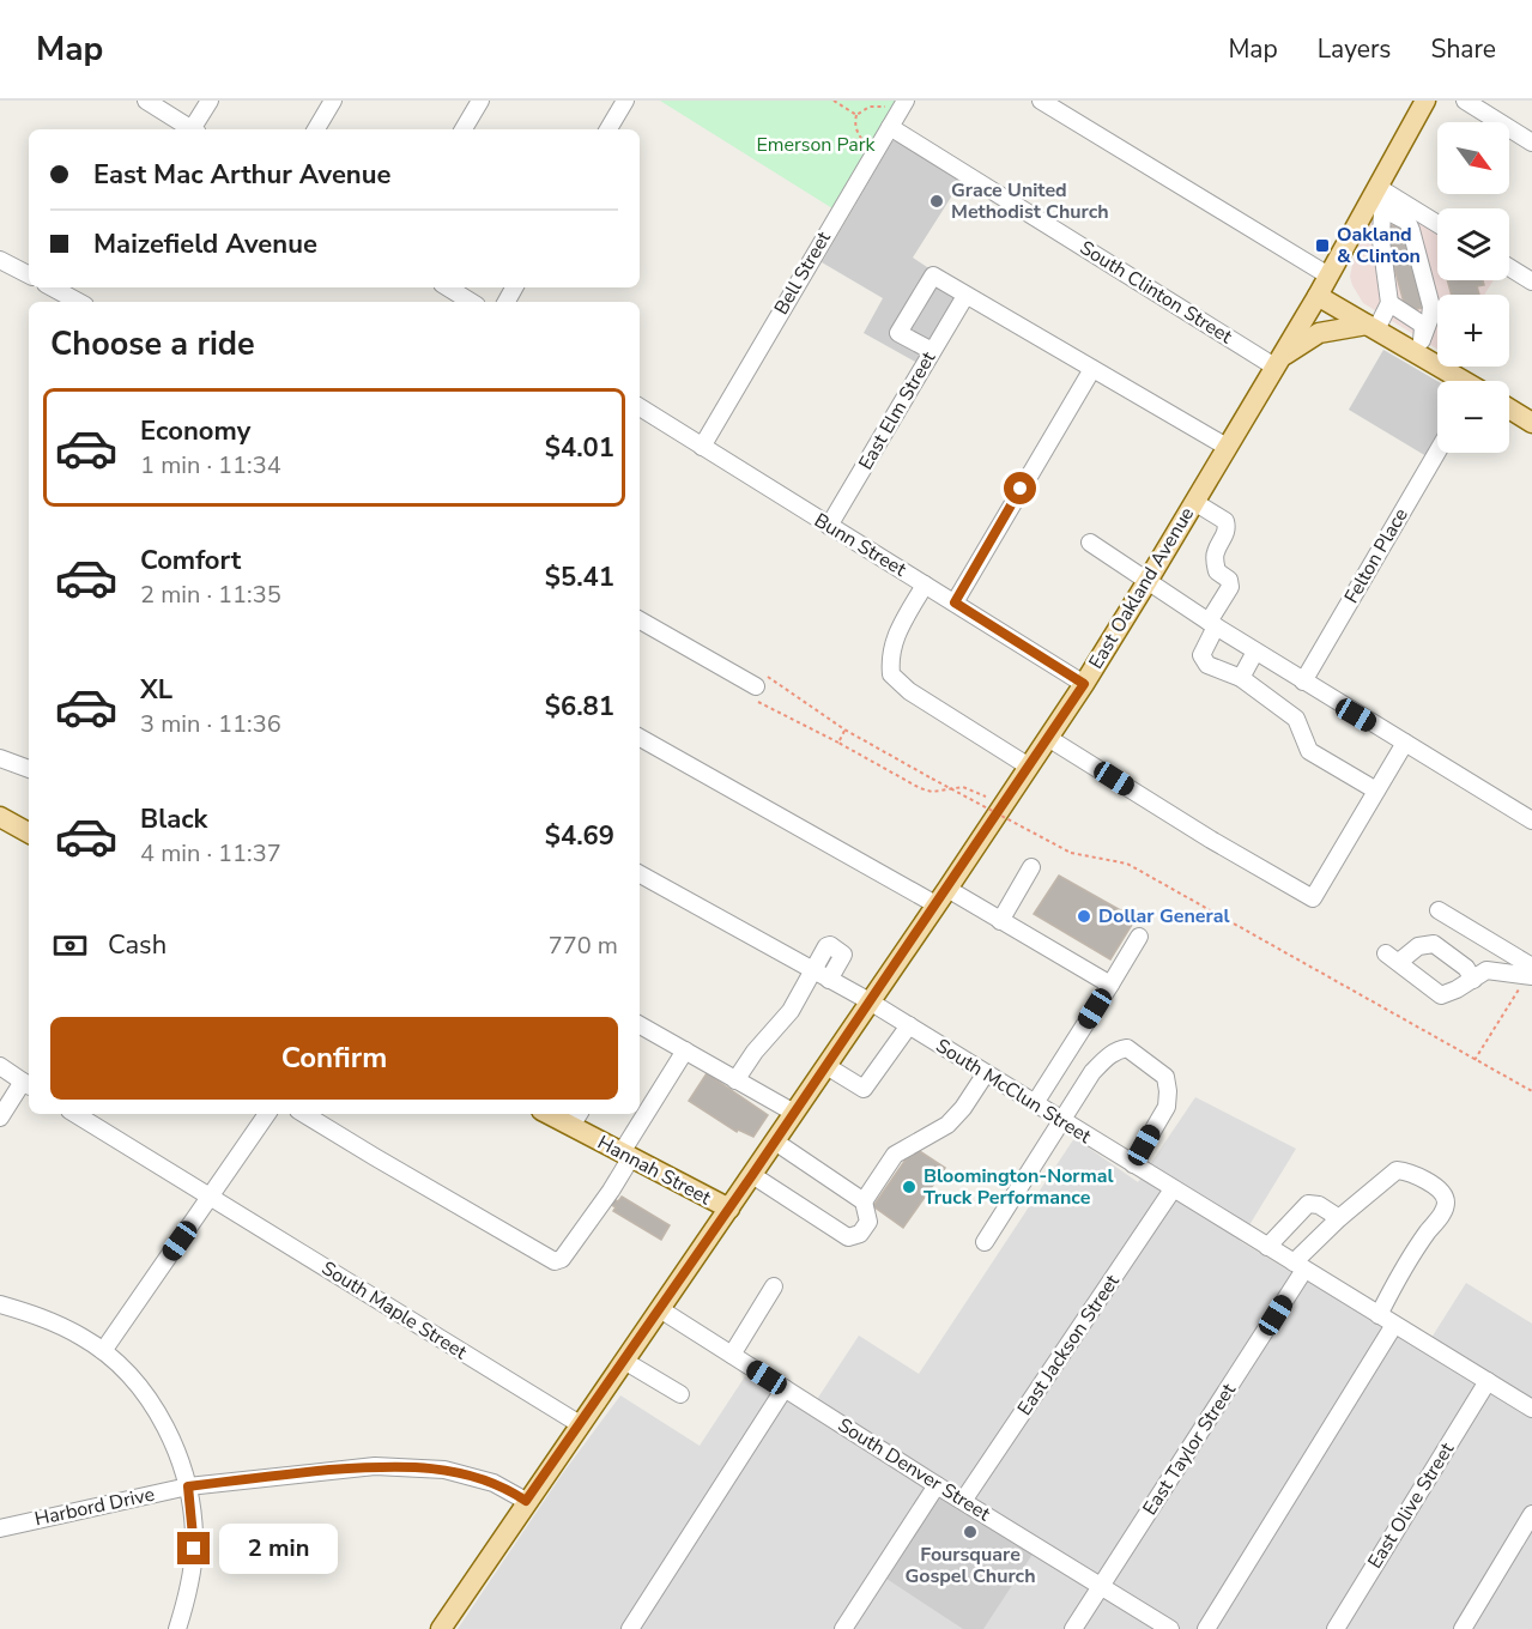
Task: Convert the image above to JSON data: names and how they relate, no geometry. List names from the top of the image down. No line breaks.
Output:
{"streets":{"main road":["East Oakland Avenue","Hannah Street"],"street":["Bell Street","South Clinton Street","East Elm Street","Bunn Street","Felton Place","South McClun Street","South Maple Street","East Jackson Street","East Taylor Street","South Denver Street","East Olive Street","Harbord Drive"]},"crossings":[["Bell Street","South Clinton Street"],["Bell Street","Bunn Street"],["South Clinton Street","East Oakland Avenue"],["East Elm Street","Bunn Street"],["Bunn Street","East Oakland Avenue"],["East Oakland Avenue","South McClun Street"],["East Oakland Avenue","Hannah Street"],["East Oakland Avenue","South Maple Street"],["East Oakland Avenue","South Denver Street"],["East Oakland Avenue","Harbord Drive"],["South McClun Street","East Jackson Street"],["South McClun Street","East Taylor Street"],["South McClun Street","East Olive Street"],["East Jackson Street","South Denver Street"],["East Taylor Street","South Denver Street"]],"parks":["Emerson Park"],"places":{"other":["Grace United Methodist Church","Dollar General","Bloomington-Normal Truck Performance","Foursquare Gospel Church"],"transit":["Oakland & Clinton"]},"north":"bottom right","page":{"header":"Map","nav":["Map","Layers","Share"],"map_buttons":["+","−"],"banner":["East Mac Arthur Avenue","Maizefield Avenue"],"heading":"Choose a ride","list":[{"name":"Economy","note":"1 min · 11:34","value":"$4.01"},{"name":"Comfort","note":"2 min · 11:35","value":"$5.41"},{"name":"XL","note":"3 min · 11:36","value":"$6.81"},{"name":"Black","note":"4 min · 11:37","value":"$4.69"}],"pay":["Cash","770 m"],"buttons":"Confirm","bubble":"2 min"}}
